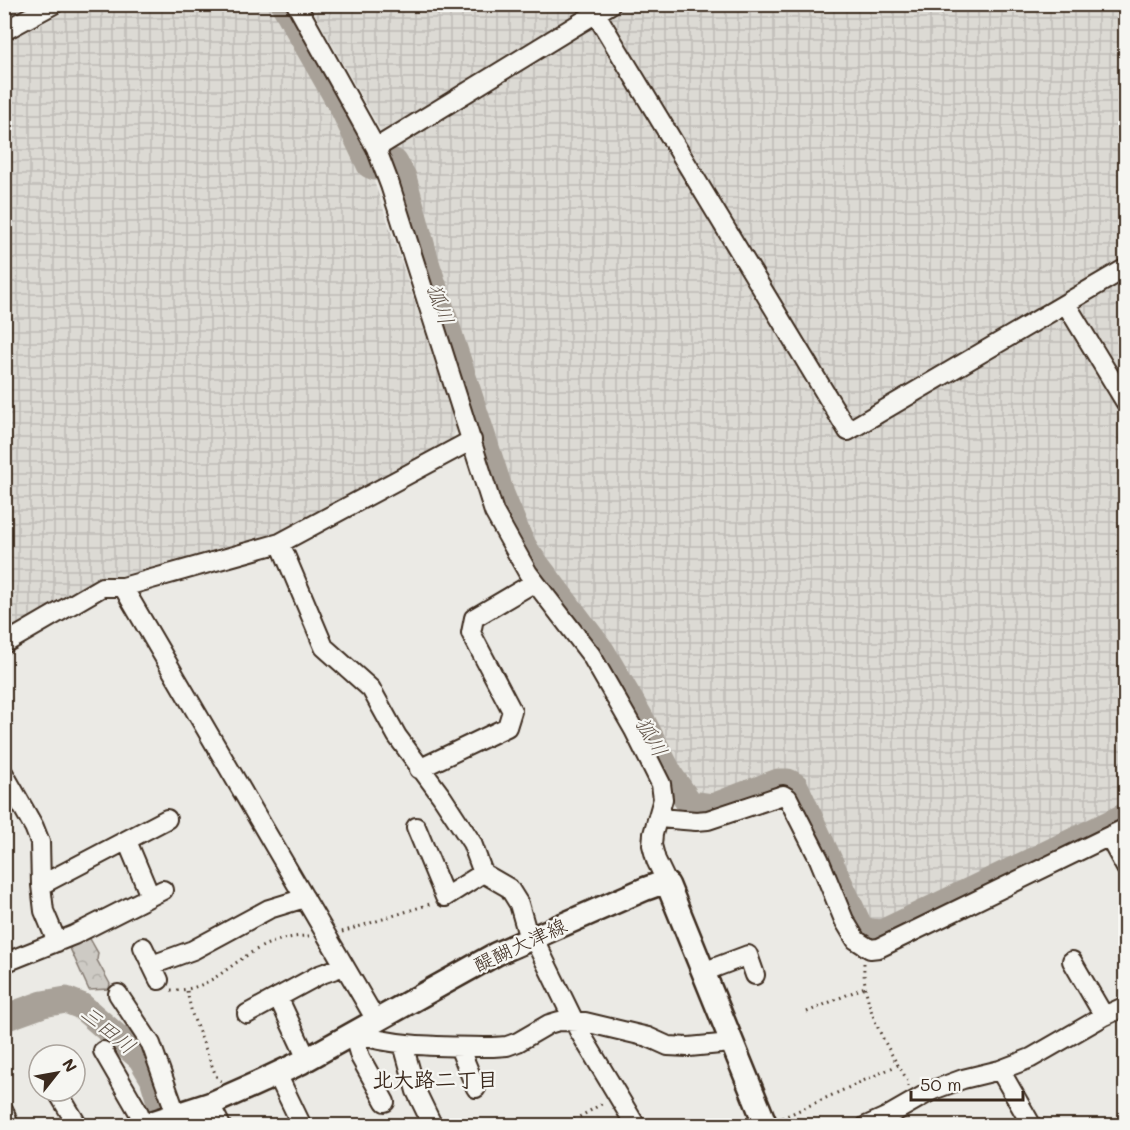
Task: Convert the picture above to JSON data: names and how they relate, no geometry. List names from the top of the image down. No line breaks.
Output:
{"streets":{"main road":["醍醐大津線"]},"districts":["北大路二丁目"],"water":["狐川","三田川"],"scale_bar":"50 m","north":"top right"}
